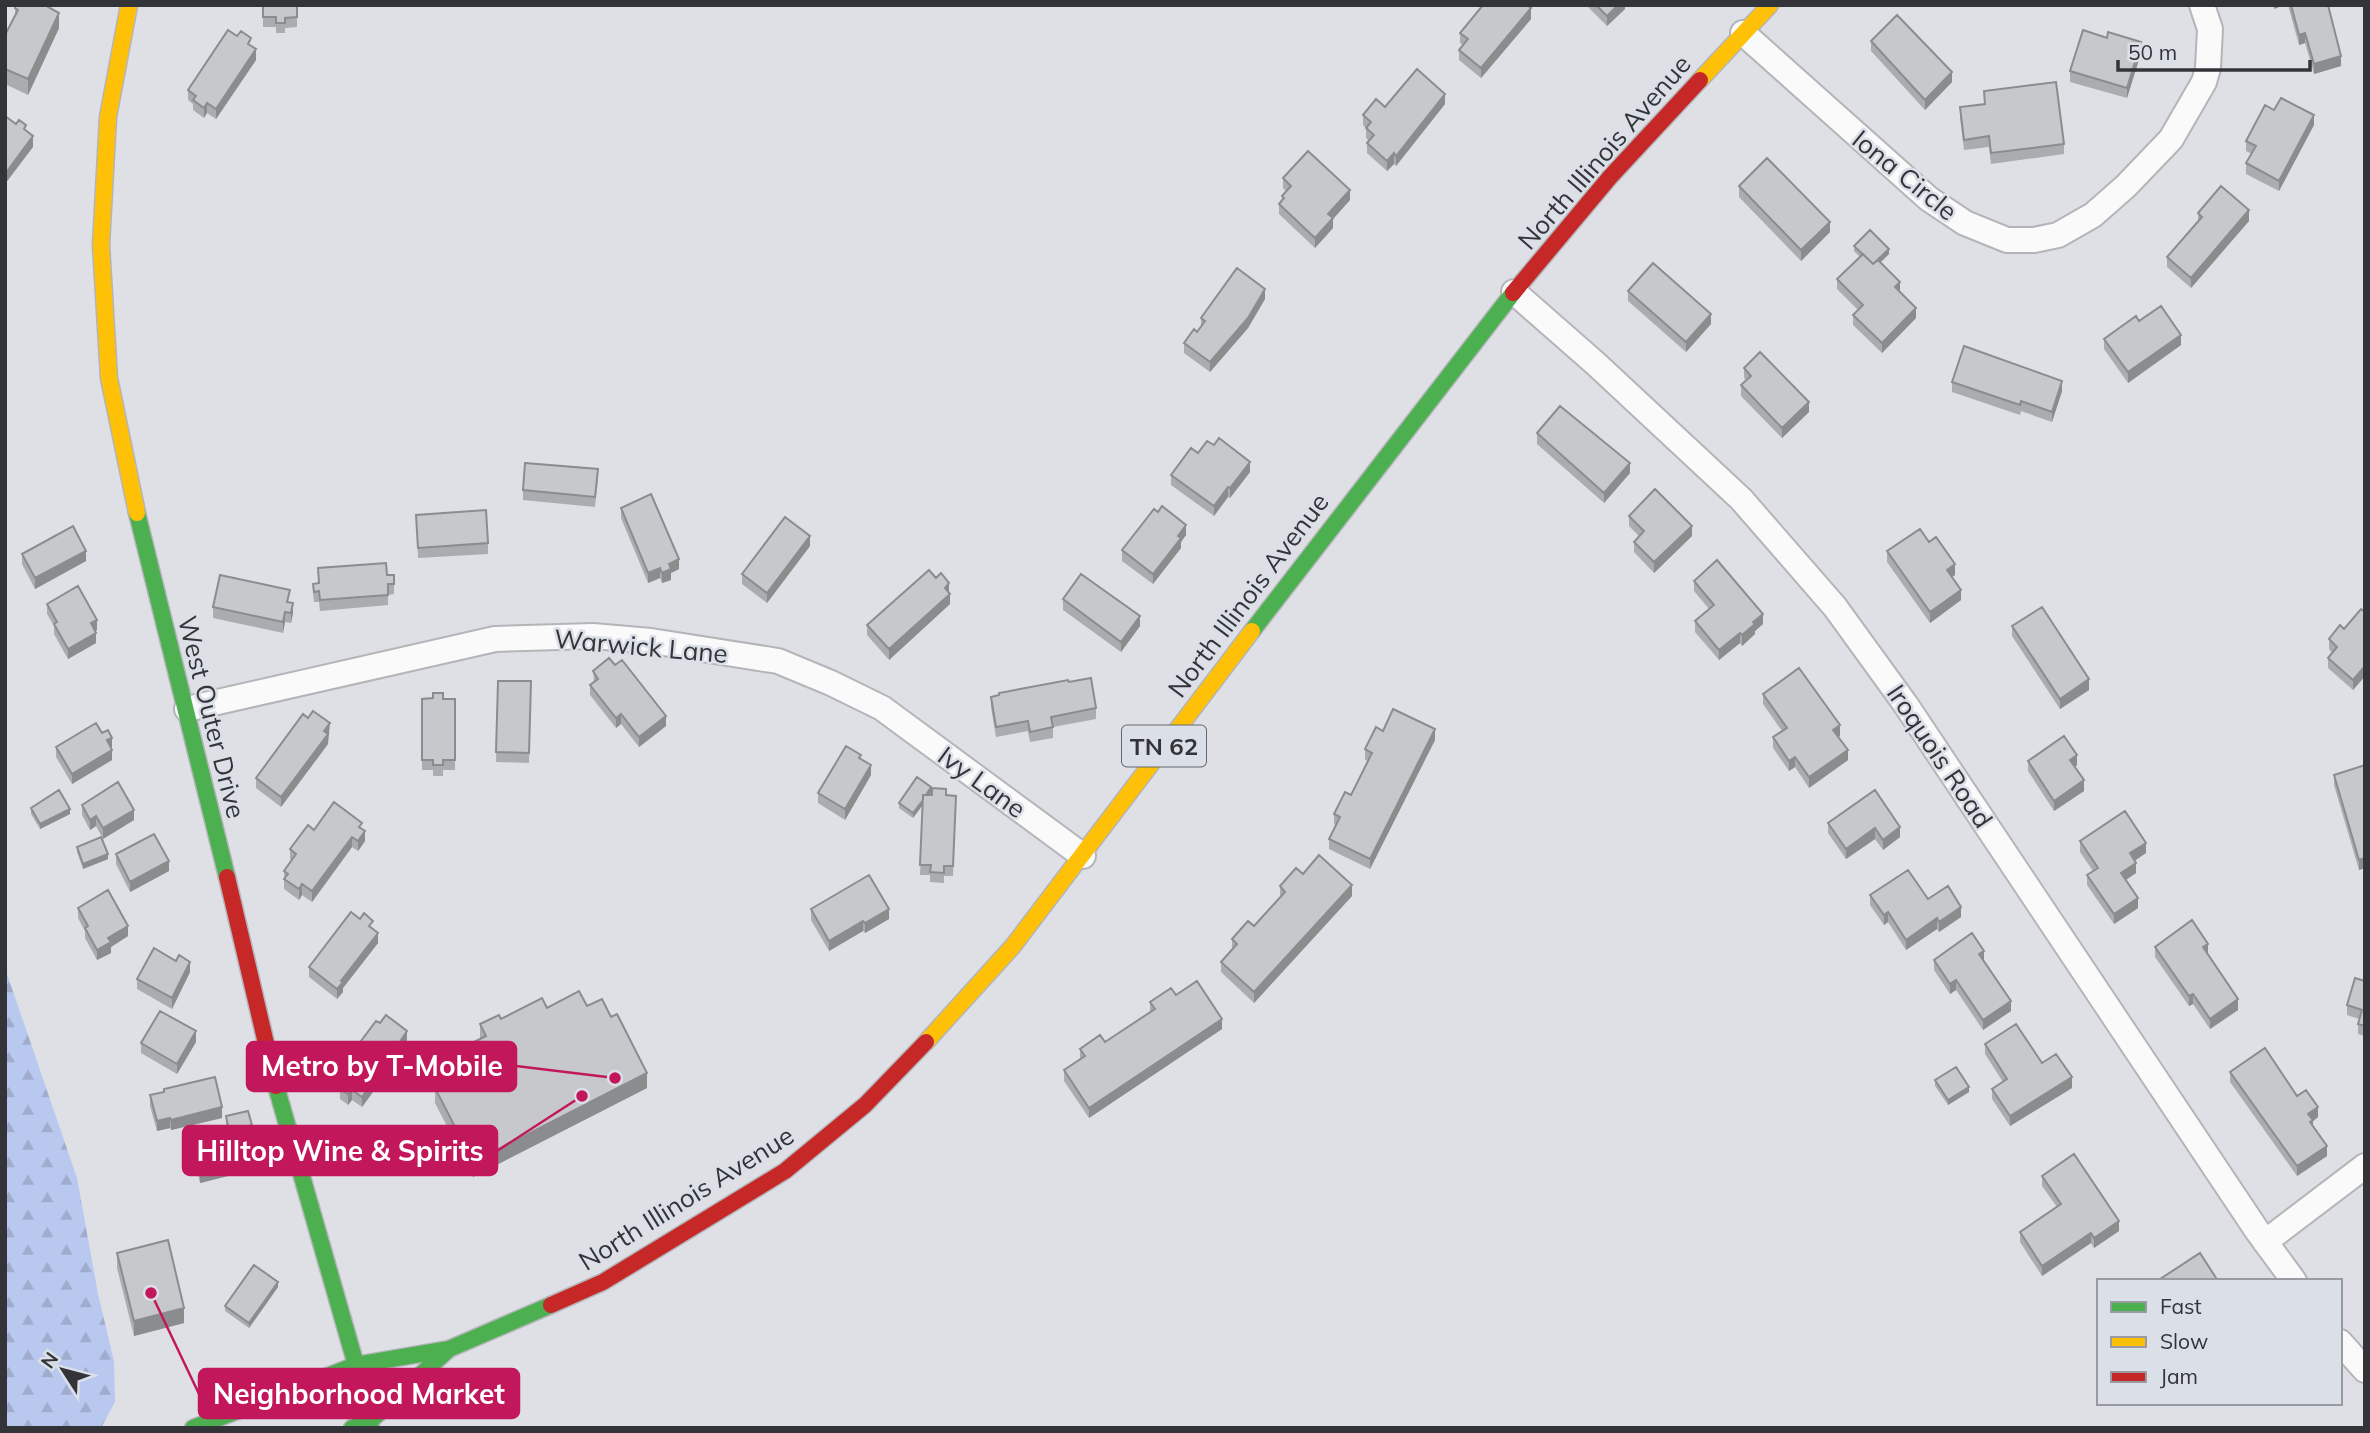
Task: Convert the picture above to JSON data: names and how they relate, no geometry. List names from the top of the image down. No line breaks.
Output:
{"streets":{"main road":["North Illinois Avenue","West Outer Drive","TN 62"],"street":["Iona Circle","Warwick Lane","Iroquois Road","Ivy Lane"]},"crossings":[["North Illinois Avenue","Iona Circle"],["North Illinois Avenue","Iroquois Road"],["North Illinois Avenue","Ivy Lane"],["Warwick Lane","West Outer Drive"],["Warwick Lane","Ivy Lane"]],"places":["Metro by T-Mobile","Hilltop Wine & Spirits","Neighborhood Market"],"legend":["Fast","Slow","Jam"],"scale_bar":"50 m","north":"top left"}
